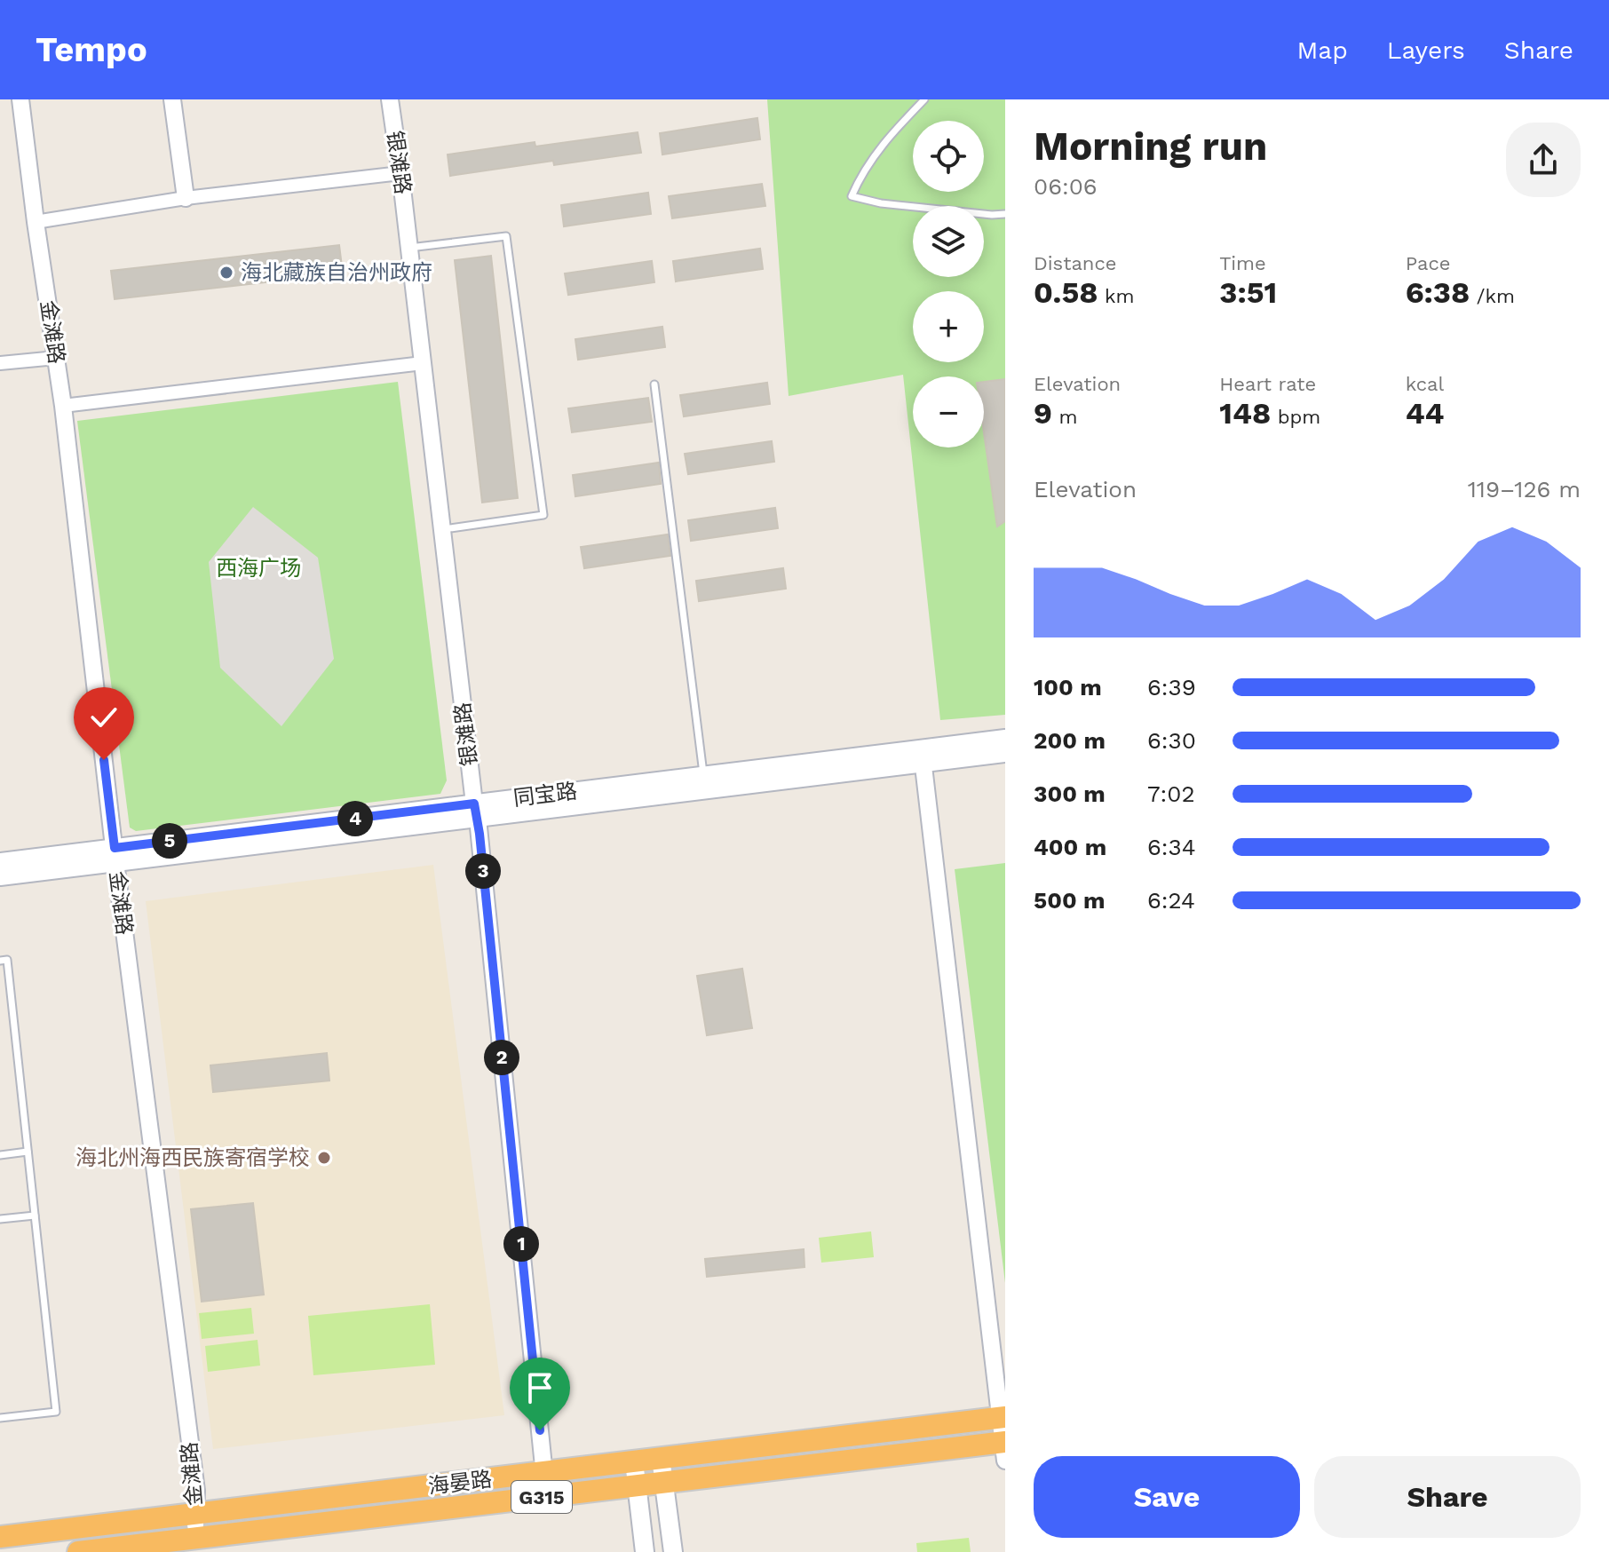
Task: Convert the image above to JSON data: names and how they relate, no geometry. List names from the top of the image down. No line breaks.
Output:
{"streets":{"highway":["海晏路","G315"],"main road":["同宝路"],"street":["银滩路","金滩路"]},"crossings":[["银滩路","同宝路"],["银滩路","海晏路"],["金滩路","同宝路"],["金滩路","海晏路"]],"parks":["西海广场"],"places":["海北藏族自治州政府","海北州海西民族寄宿学校"],"page":{"header":"Tempo","nav":["Map","Layers","Share"],"heading":["Morning run","06:06"],"map_buttons":["+","−"],"stats":[["Distance","0.58 km"],["Time","3:51"],["Pace","6:38 /km"],["Elevation","9 m"],["Heart rate","148 bpm"],["kcal","44"]],"chart":["Elevation","119–126 m"],"list":[{"name":"100 m","note":"6:39"},{"name":"200 m","note":"6:30"},{"name":"300 m","note":"7:02"},{"name":"400 m","note":"6:34"},{"name":"500 m","note":"6:24"}],"pins":["4","5","3","2","1"],"buttons":["Save","Share"]}}
